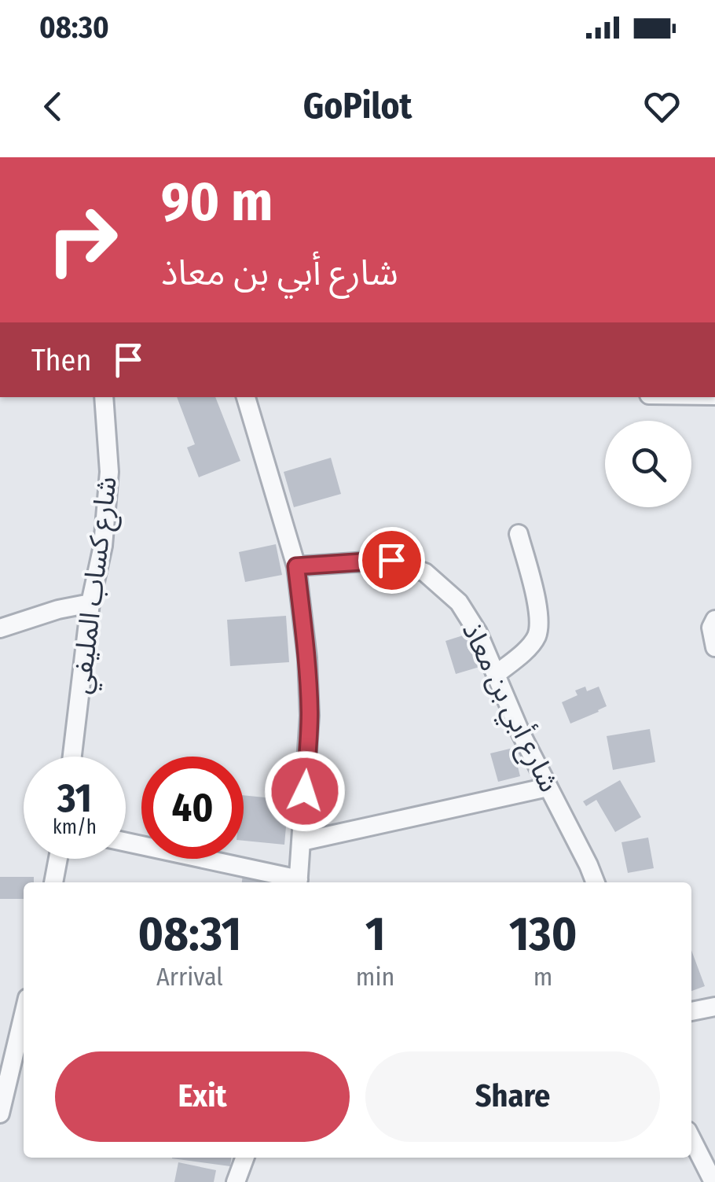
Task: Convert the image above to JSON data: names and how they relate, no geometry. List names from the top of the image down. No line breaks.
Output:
{"streets":{"street":["شارع كساب المليفي","شارع أبي بن معاذ"]},"page":{"status":"08:30","header":"GoPilot","turn":["90 m","شارع أبي بن معاذ"],"then":"Then","speed":"31 km/h","limit":"40","eta":["08:31","Arrival","1","min","130","m"],"buttons":["Exit","Share"]}}
